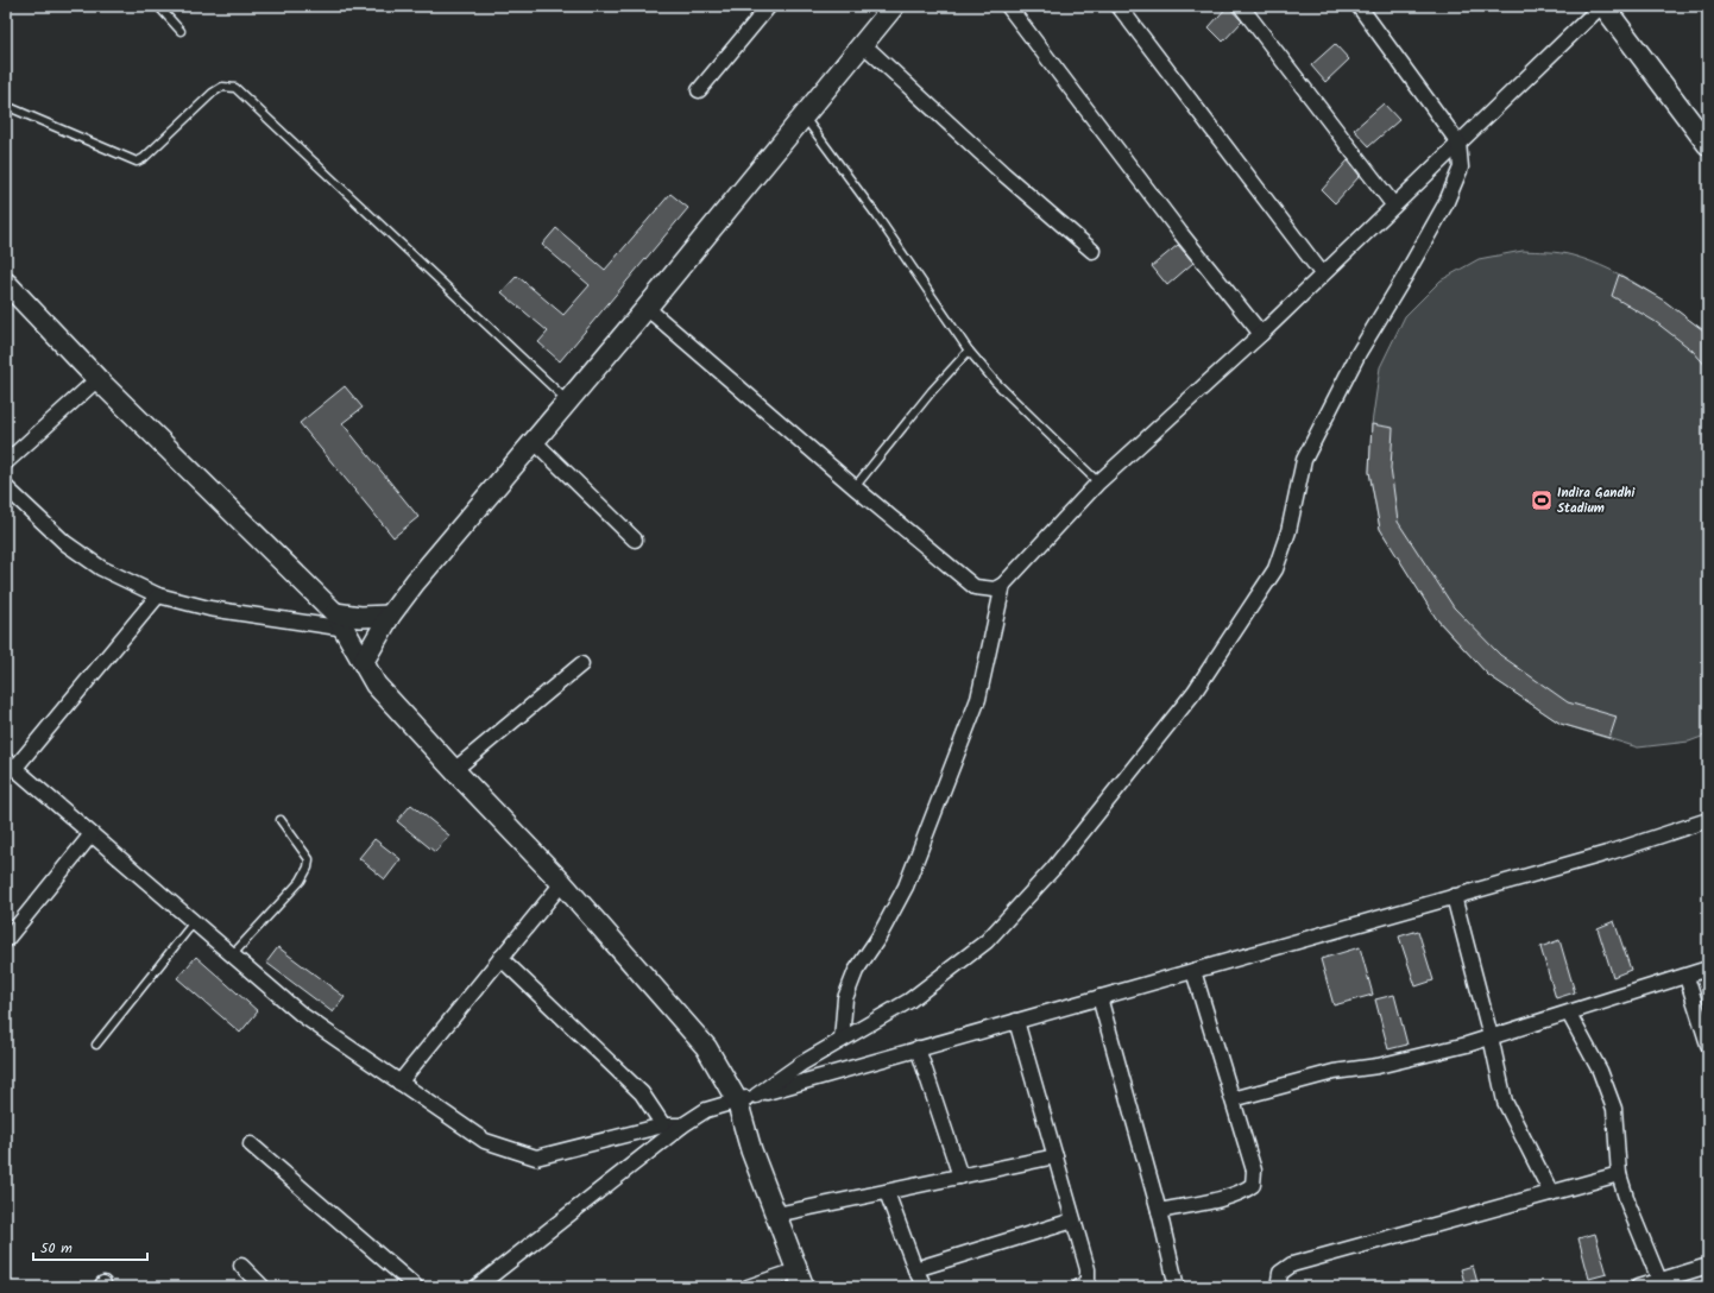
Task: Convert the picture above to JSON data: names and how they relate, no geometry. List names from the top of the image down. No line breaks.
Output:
{"places":{"sports":["Indira Gandhi Stadium"]},"scale_bar":"50 m"}
